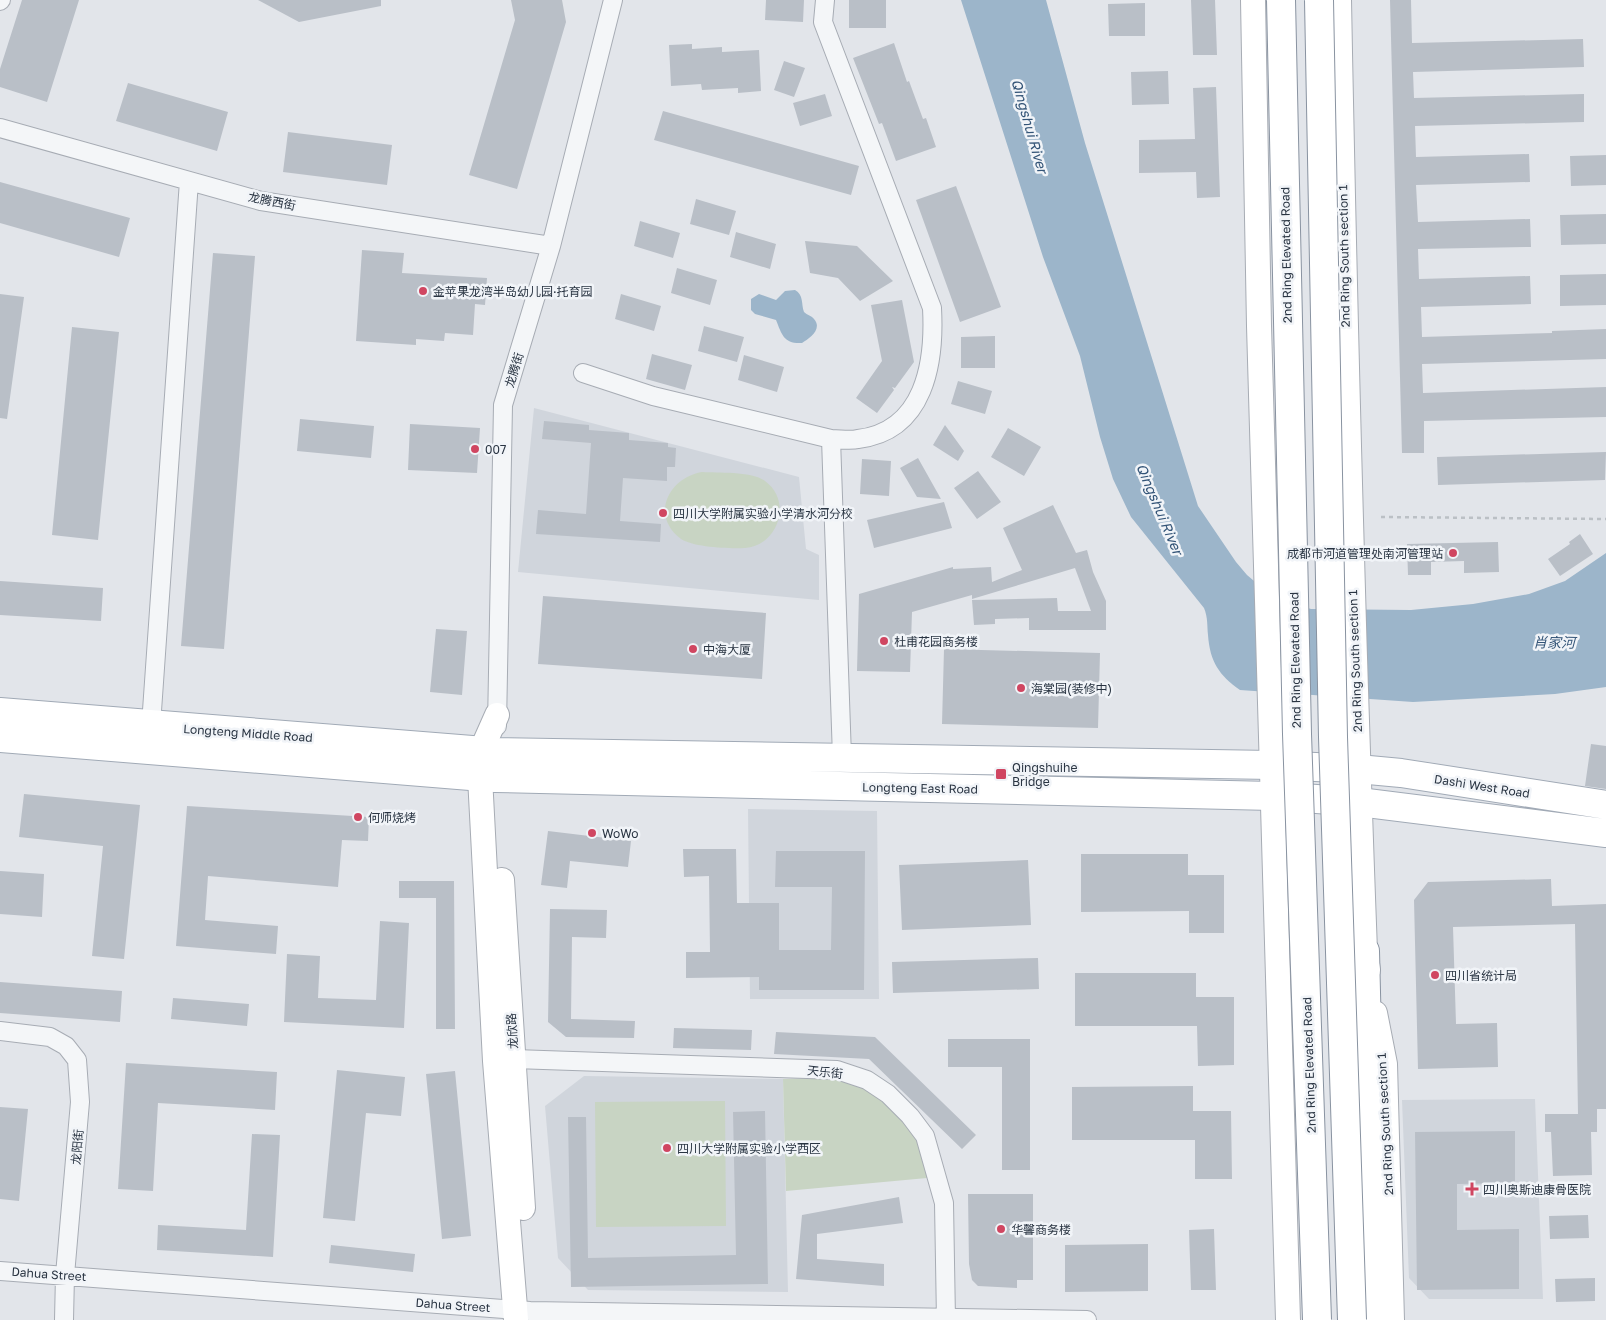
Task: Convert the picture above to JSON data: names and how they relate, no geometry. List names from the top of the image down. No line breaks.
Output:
{"streets":{"main road":["2nd Ring Elevated Road","2nd Ring South section 1","Longteng Middle Road","Dashi West Road","Longteng East Road","龙欣路"],"street":["龙腾西街","龙腾街","天乐街","龙阳街","Dahua Street"]},"crossings":[["龙腾西街","龙腾街"],["2nd Ring South section 1","Dashi West Road"],["2nd Ring South section 1","Longteng East Road"],["Longteng Middle Road","Longteng East Road"],["Longteng Middle Road","龙欣路"],["Longteng East Road","龙欣路"],["龙欣路","天乐街"],["龙欣路","Dahua Street"],["天乐街","Dahua Street"],["龙阳街","Dahua Street"]],"water":["Qingshui River","肖家河"],"places":{"other":["金苹果龙湾半岛幼儿园·托育园","007","四川大学附属实验小学清水河分校","成都市河道管理处南河管理站","杜甫花园商务楼","中海大厦","海棠园(装修中)","何师烧烤","WoWo","四川省统计局","四川大学附属实验小学西区","华馨商务楼"],"transit":["Qingshuihe Bridge"],"health":["四川奥斯迪康骨医院"]}}
